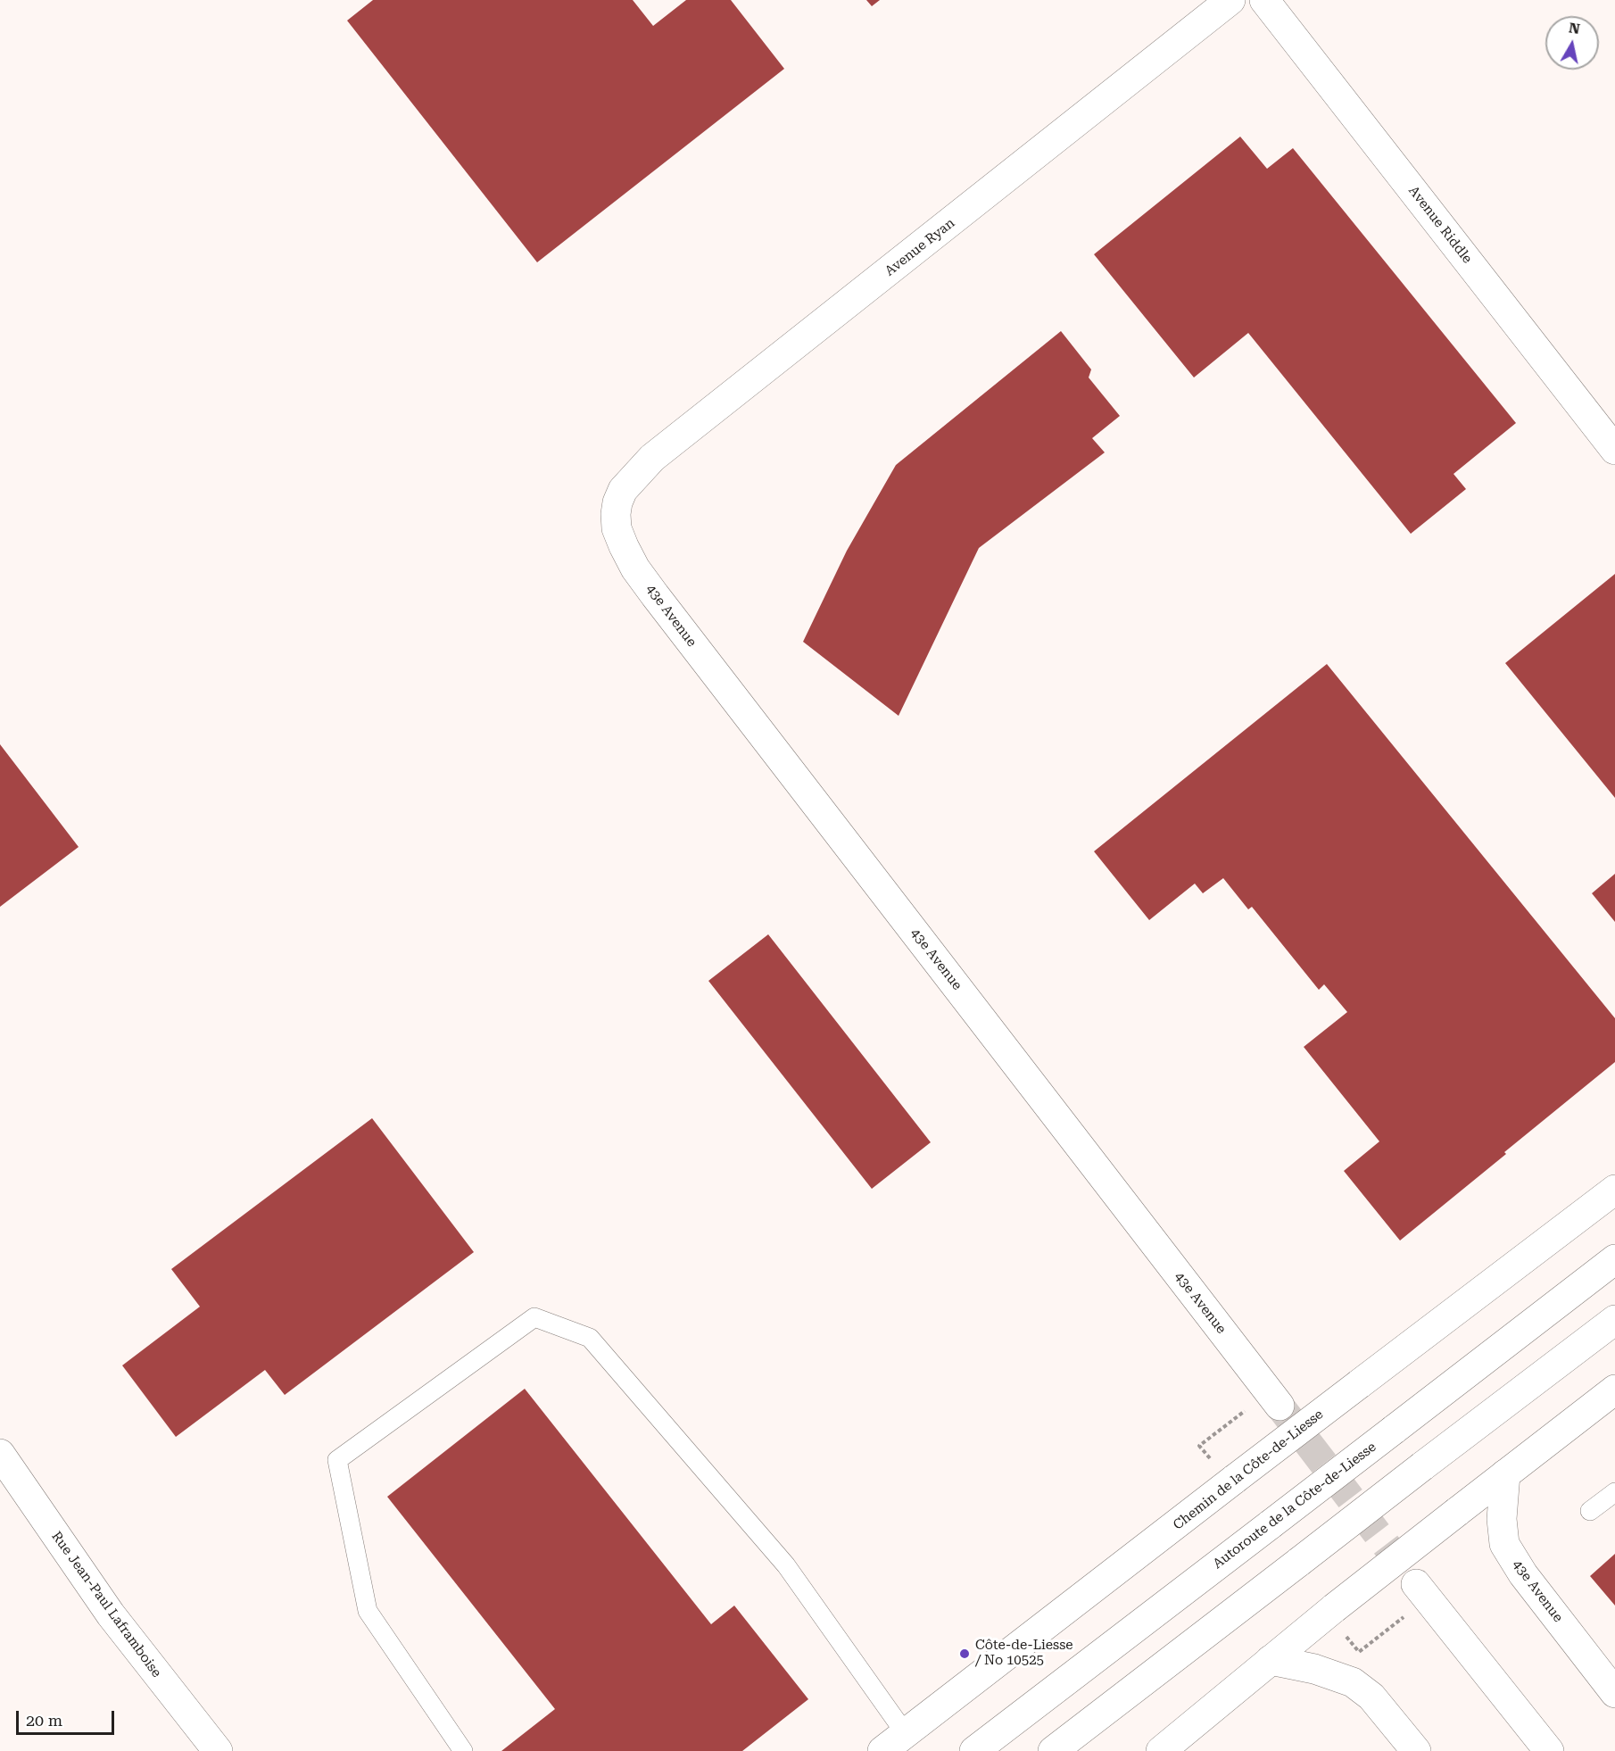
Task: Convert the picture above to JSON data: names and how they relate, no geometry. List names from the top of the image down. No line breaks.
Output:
{"streets":{"main road":["Avenue Riddle","Avenue Ryan","43e Avenue","Chemin de la Côte-de-Liesse","Autoroute de la Côte-de-Liesse","Rue Jean-Paul Laframboise"]},"crossings":[["Avenue Ryan","43e Avenue"]],"places":["Côte-de-Liesse / No 10525"],"scale_bar":"20 m","north":"top"}
